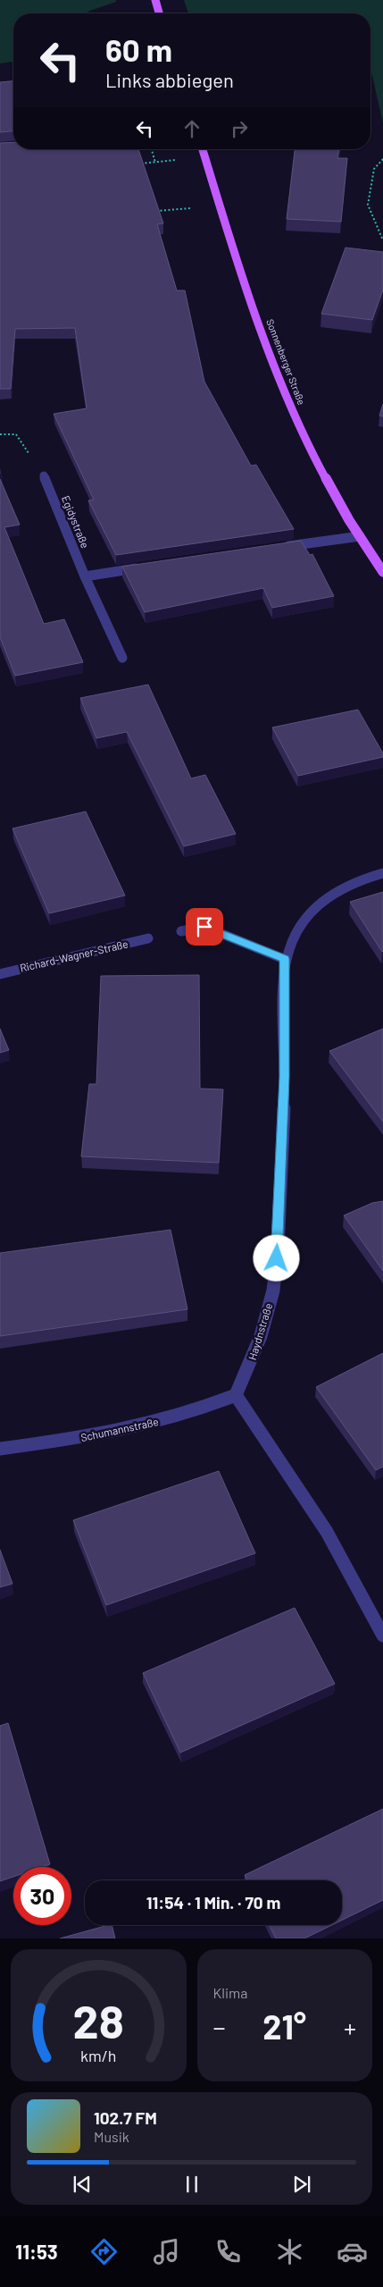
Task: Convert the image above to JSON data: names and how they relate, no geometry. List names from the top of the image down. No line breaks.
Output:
{"streets":{"main road":["Sonnenberger Straße"],"street":["Egidystraße","Richard-Wagner-Straße","Haydnstraße","Schumannstraße"]},"crossings":[["Haydnstraße","Schumannstraße"]],"page":{"turn":["60 m","Links abbiegen"],"limit":"30","trip":"11:54 · 1 Min. · 70 m","tile":"Klima","heat":["−","21°","+"],"song":["102.7 FM","Musik"],"tabs":"11:53","gauge":["28","km/h"]}}
